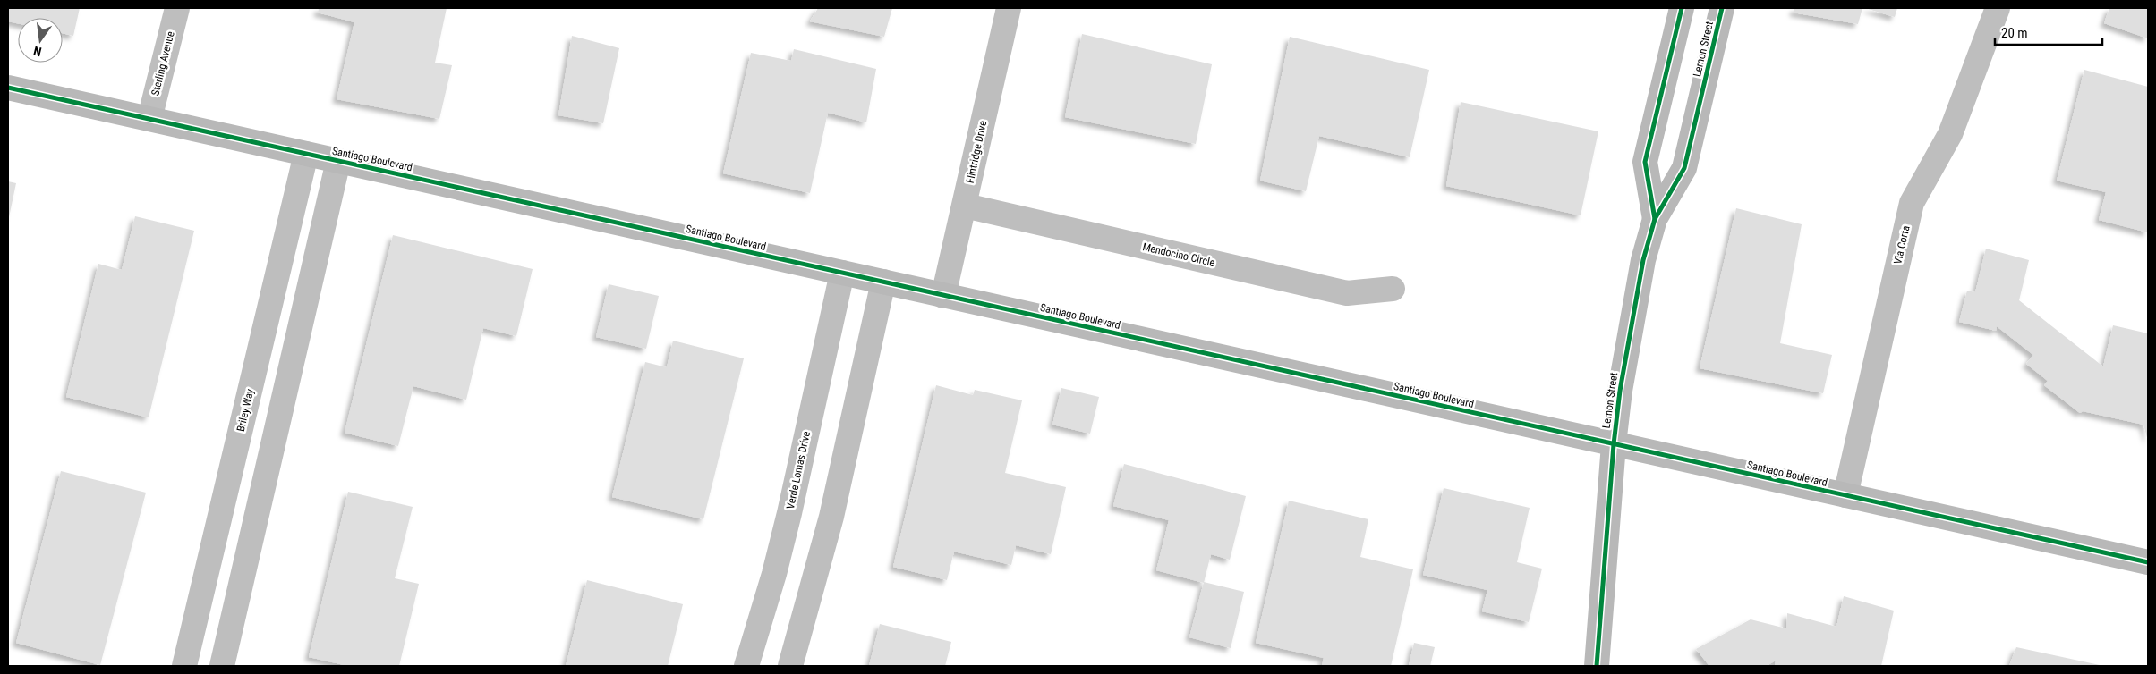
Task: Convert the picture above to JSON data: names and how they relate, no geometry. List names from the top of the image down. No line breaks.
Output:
{"streets":{"street":["Lemon Street","Sterling Avenue","Flintridge Drive","Santiago Boulevard","Via Corta","Mendocino Circle","Briley Way","Verde Lomas Drive"]},"crossings":[["Lemon Street","Santiago Boulevard"],["Sterling Avenue","Santiago Boulevard"],["Flintridge Drive","Santiago Boulevard"],["Flintridge Drive","Mendocino Circle"],["Santiago Boulevard","Via Corta"],["Santiago Boulevard","Briley Way"],["Santiago Boulevard","Verde Lomas Drive"]],"scale_bar":"20 m","north":"bottom"}
